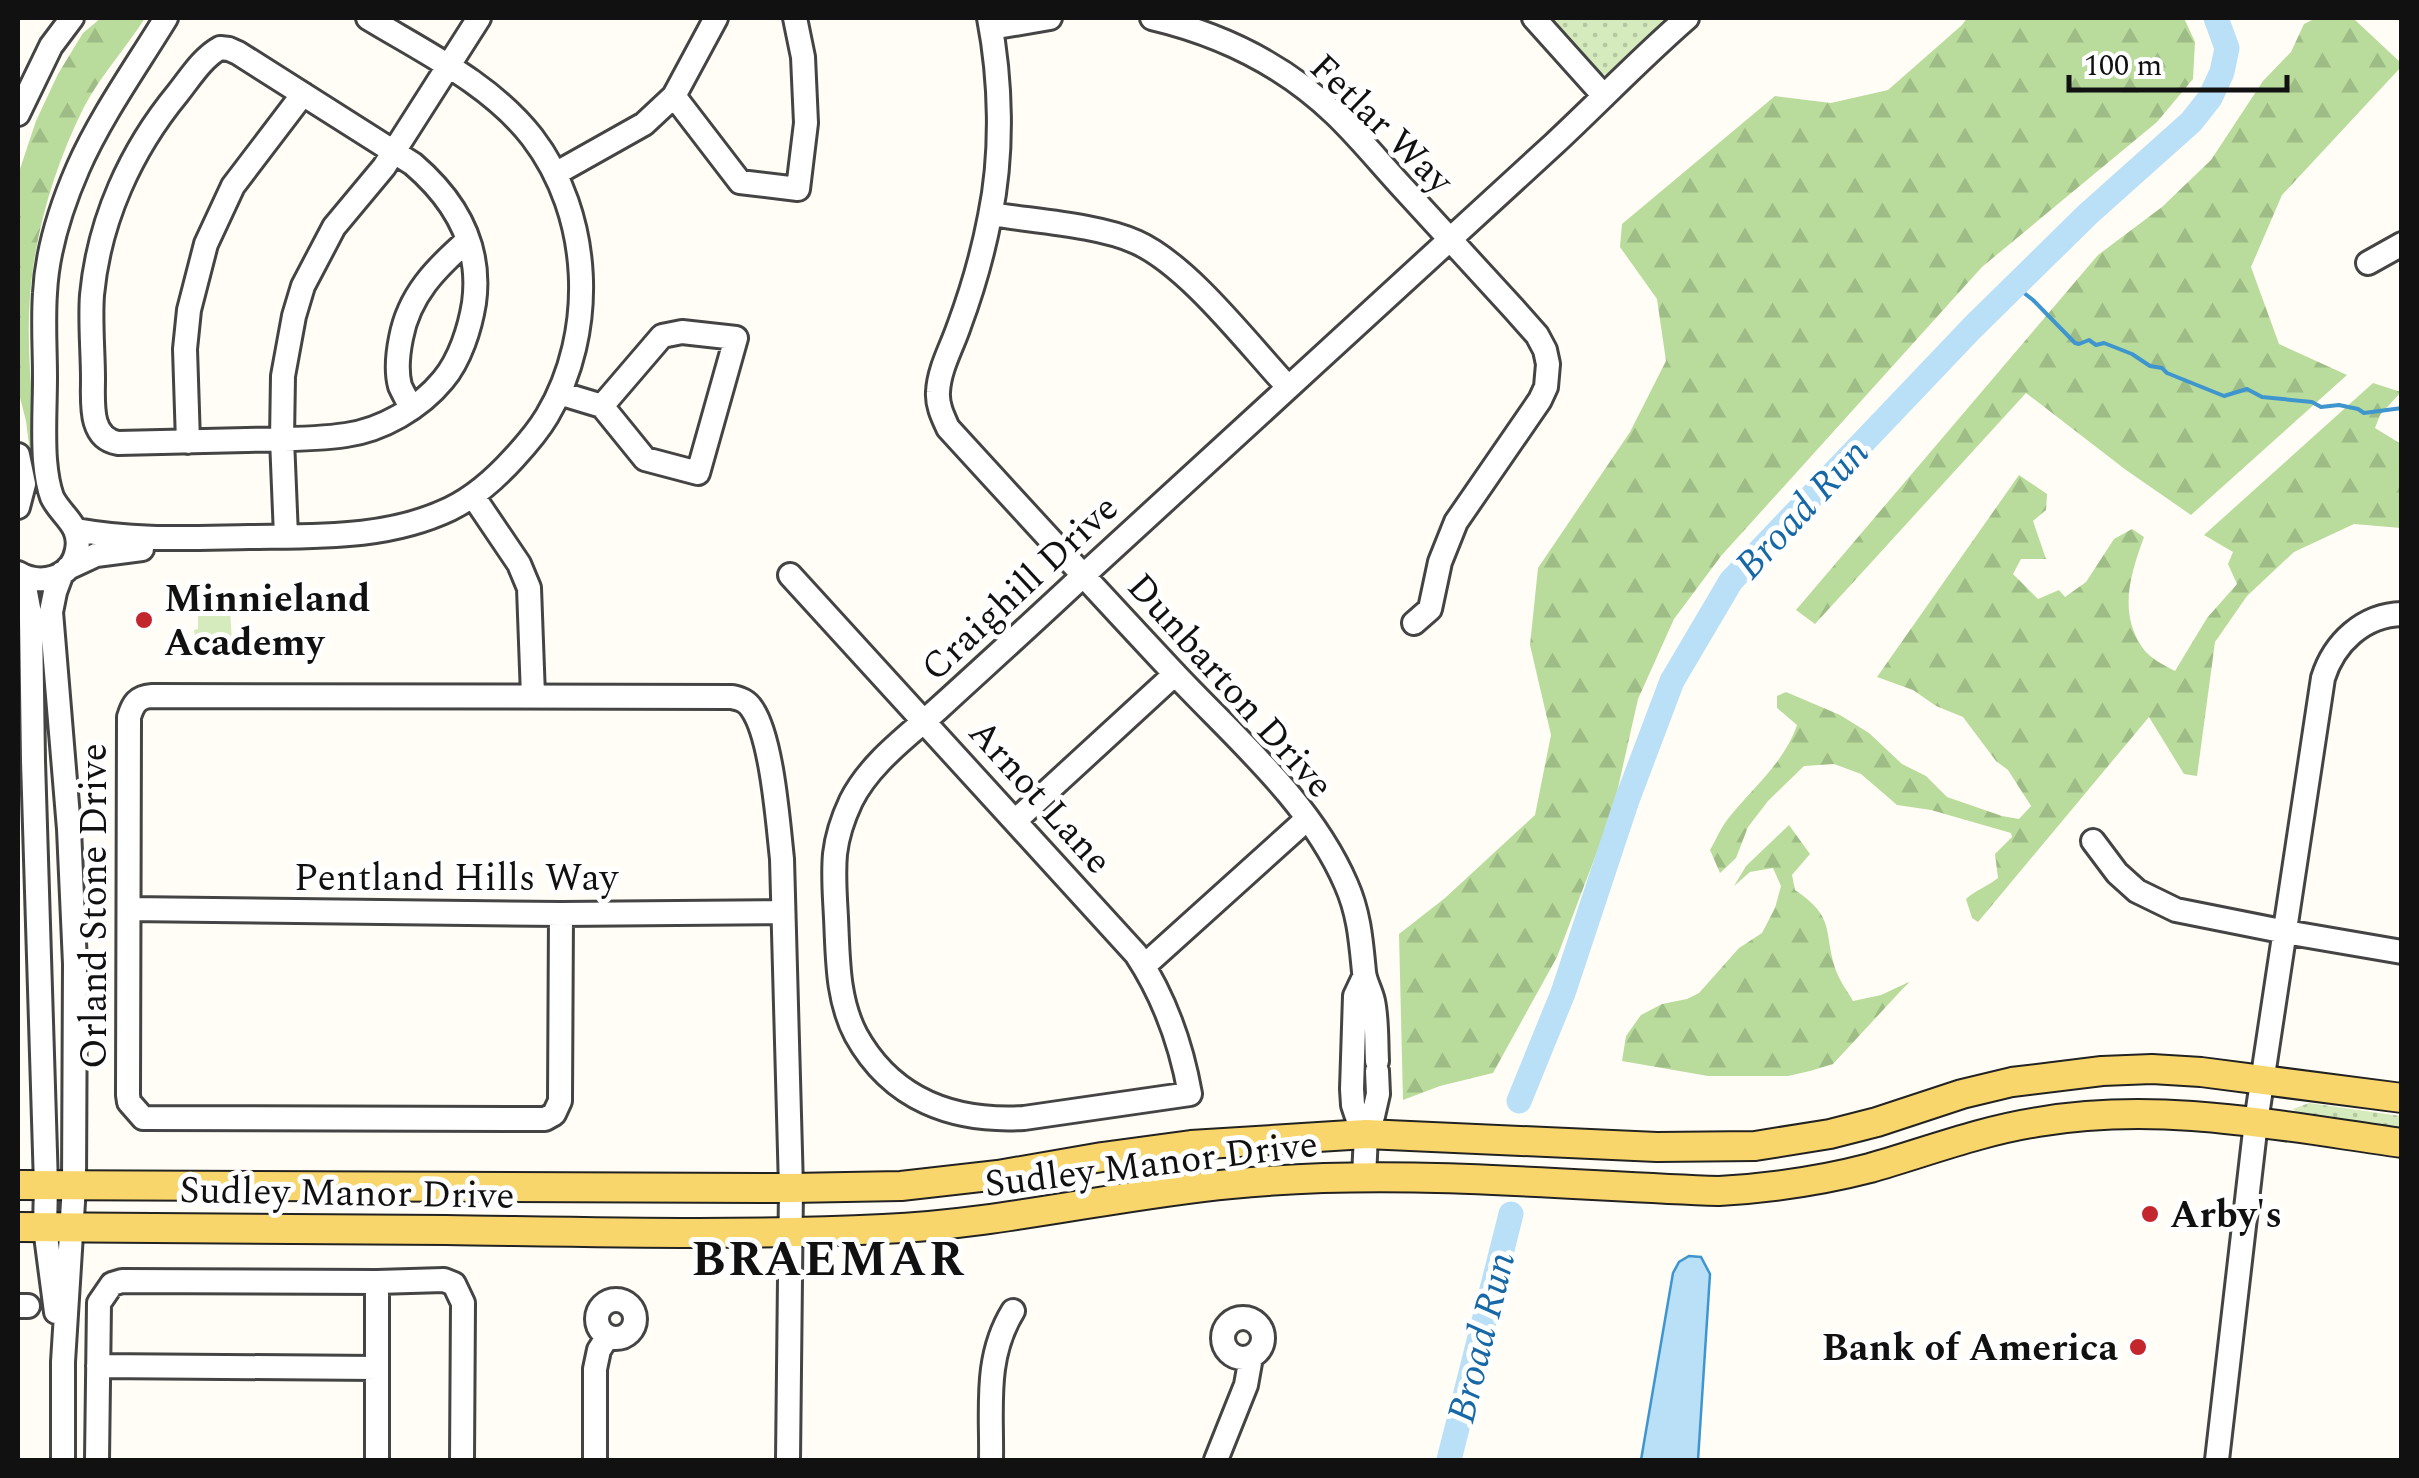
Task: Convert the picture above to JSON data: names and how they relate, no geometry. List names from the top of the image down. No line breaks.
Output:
{"streets":{"main road":["Sudley Manor Drive"],"street":["Fetlar Way","Craighill Drive","Dunbarton Drive","Arnot Lane","Pentland Hills Way","Orland Stone Drive"]},"crossings":[["Fetlar Way","Craighill Drive"],["Craighill Drive","Dunbarton Drive"],["Craighill Drive","Arnot Lane"],["Dunbarton Drive","Sudley Manor Drive"],["Pentland Hills Way","Orland Stone Drive"],["Orland Stone Drive","Sudley Manor Drive"]],"districts":["BRAEMAR"],"water":["Broad Run"],"places":["Minnieland Academy","Arby's","Bank of America"],"scale_bar":"100 m"}
